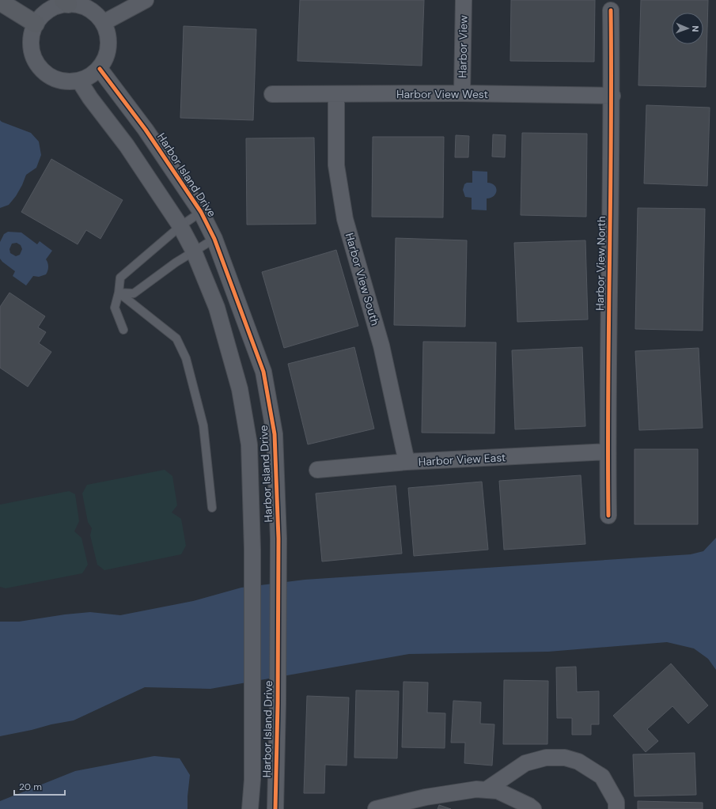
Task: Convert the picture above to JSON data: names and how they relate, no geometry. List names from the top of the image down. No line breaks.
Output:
{"streets":{"street":["Harbor View","Harbor View West","Harbor Island Drive","Harbor View North","Harbor View South","Harbor View East"]},"crossings":[["Harbor View","Harbor View West"],["Harbor View West","Harbor View North"],["Harbor View West","Harbor View South"],["Harbor View North","Harbor View East"],["Harbor View South","Harbor View East"]],"scale_bar":"20 m","north":"right"}
